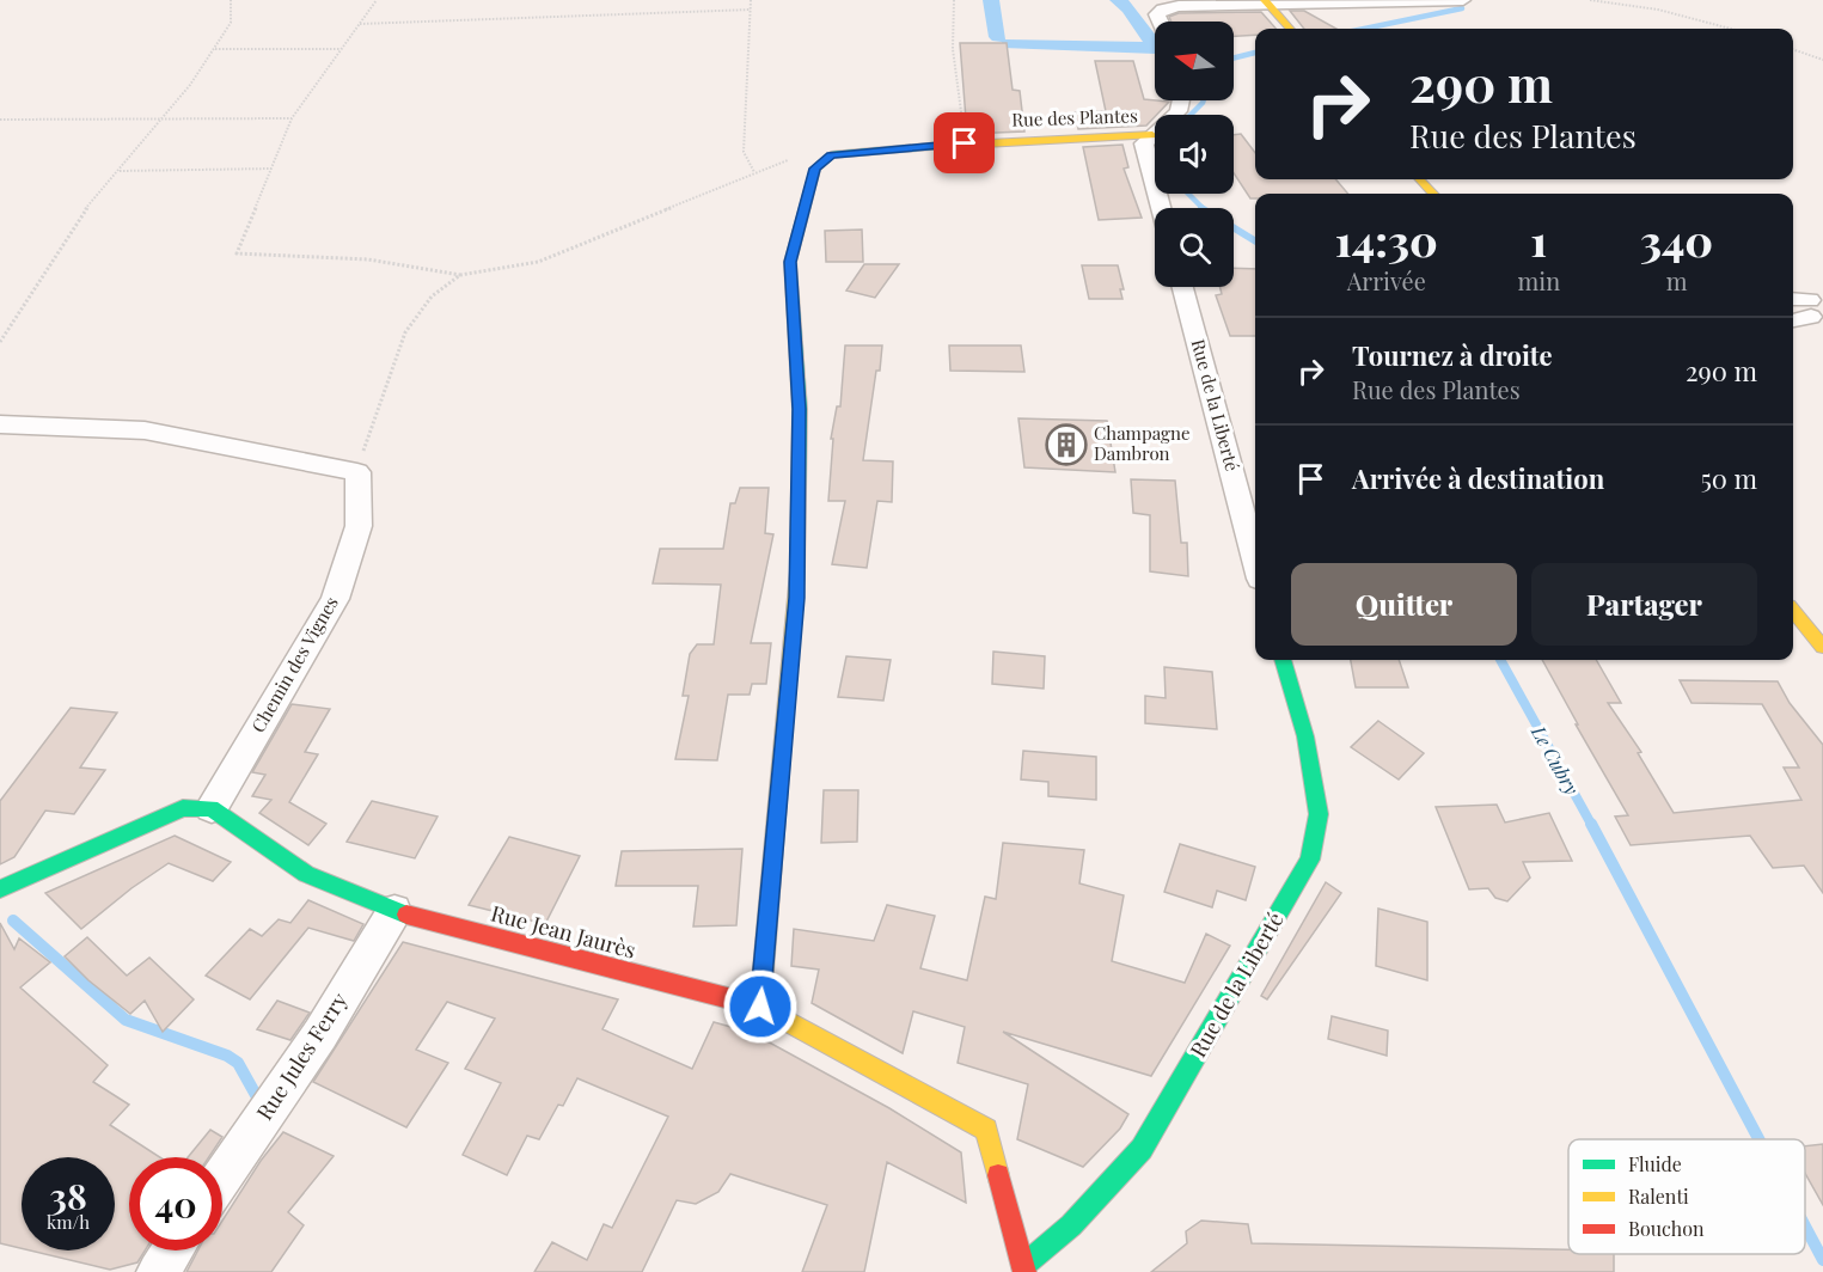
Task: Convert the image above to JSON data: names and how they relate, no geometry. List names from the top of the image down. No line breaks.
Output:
{"streets":{"street":["Rue des Plantes","Rue de la Liberté","Chemin des Vignes","Rue Jean Jaurès","Rue Jules Ferry"]},"crossings":[["Rue de la Liberté","Rue Jean Jaurès"],["Chemin des Vignes","Rue Jean Jaurès"],["Rue Jean Jaurès","Rue Jules Ferry"]],"water":["Le Cubry"],"places":{"building":["Champagne Dambron"]},"legend":["Fluide","Ralenti","Bouchon"],"north":"left","page":{"turn":["290 m","Rue des Plantes"],"eta":["14:30","Arrivée","1","min","340","m"],"list":[{"name":"Tournez à droite","note":"Rue des Plantes","value":"290 m"},{"name":"Arrivée à destination","value":"50 m"}],"buttons":["Quitter","Partager"],"speed":"38 km/h","limit":"40"}}
